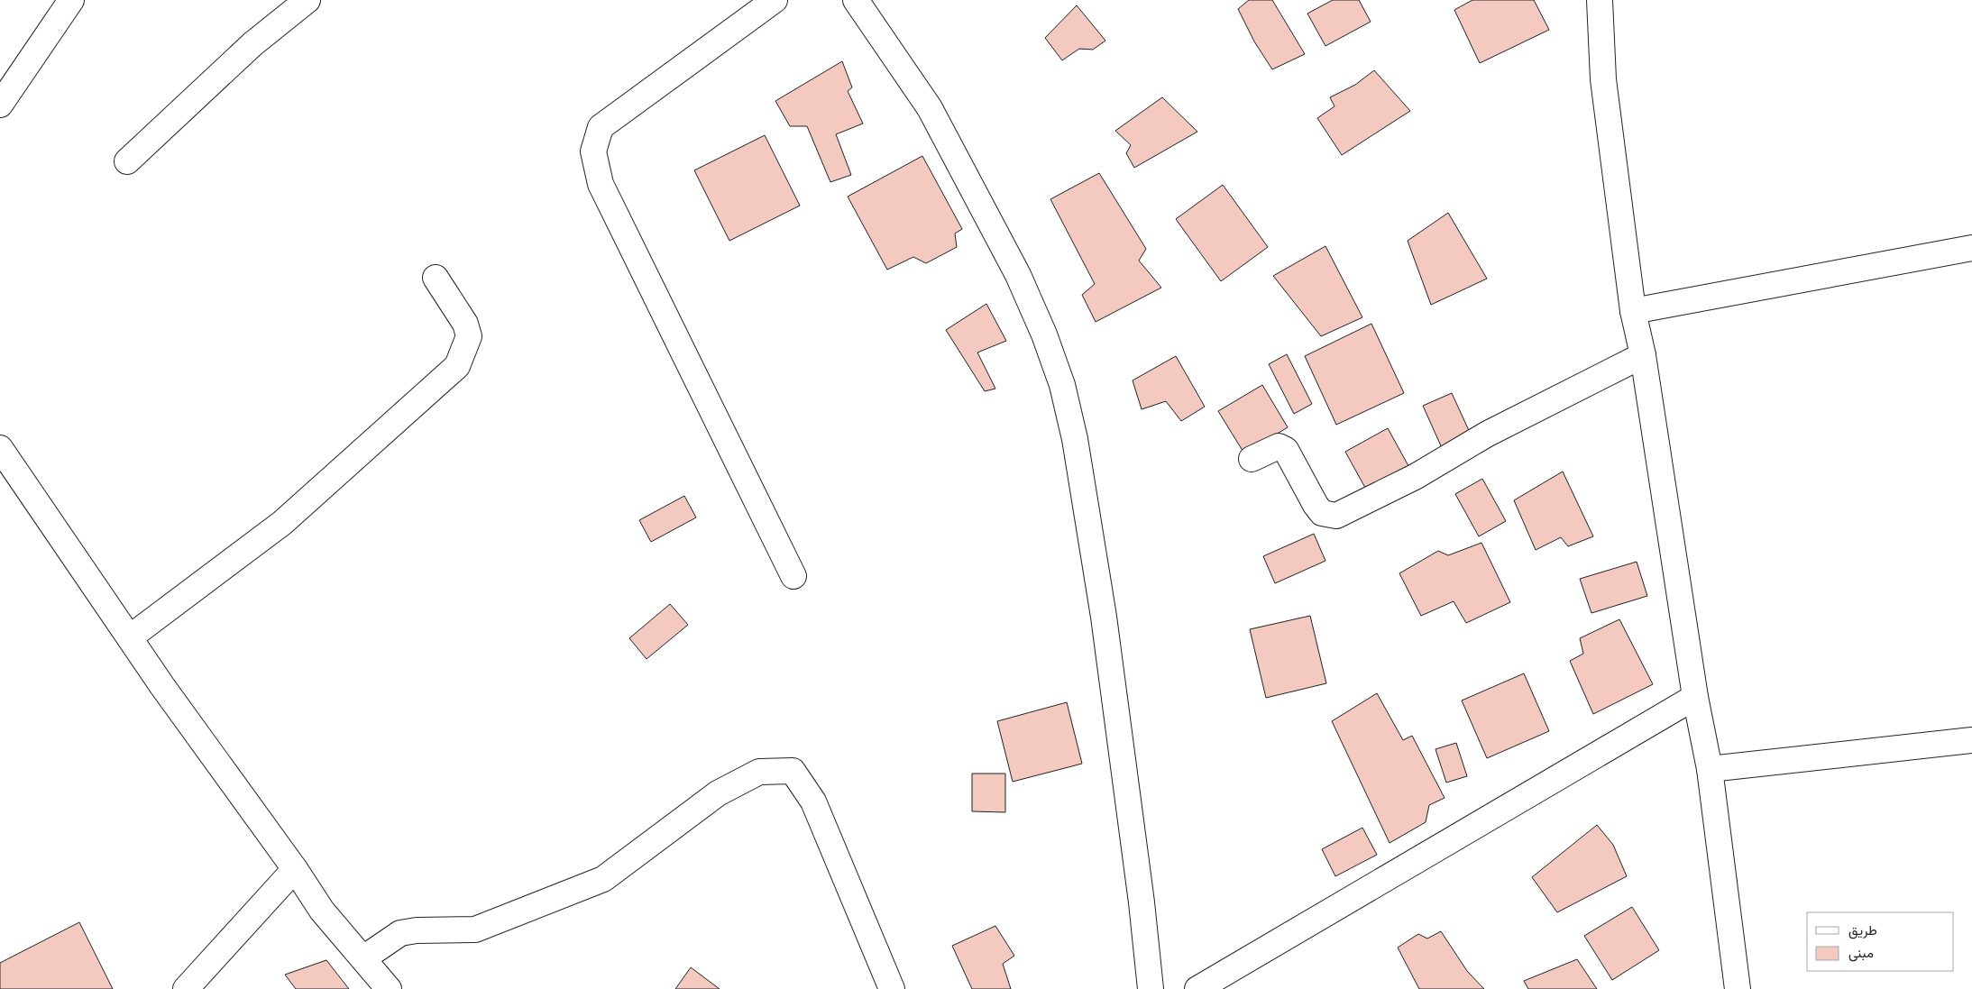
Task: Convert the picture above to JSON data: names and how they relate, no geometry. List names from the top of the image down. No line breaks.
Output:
{"legend":["طريق","مبنى"]}
